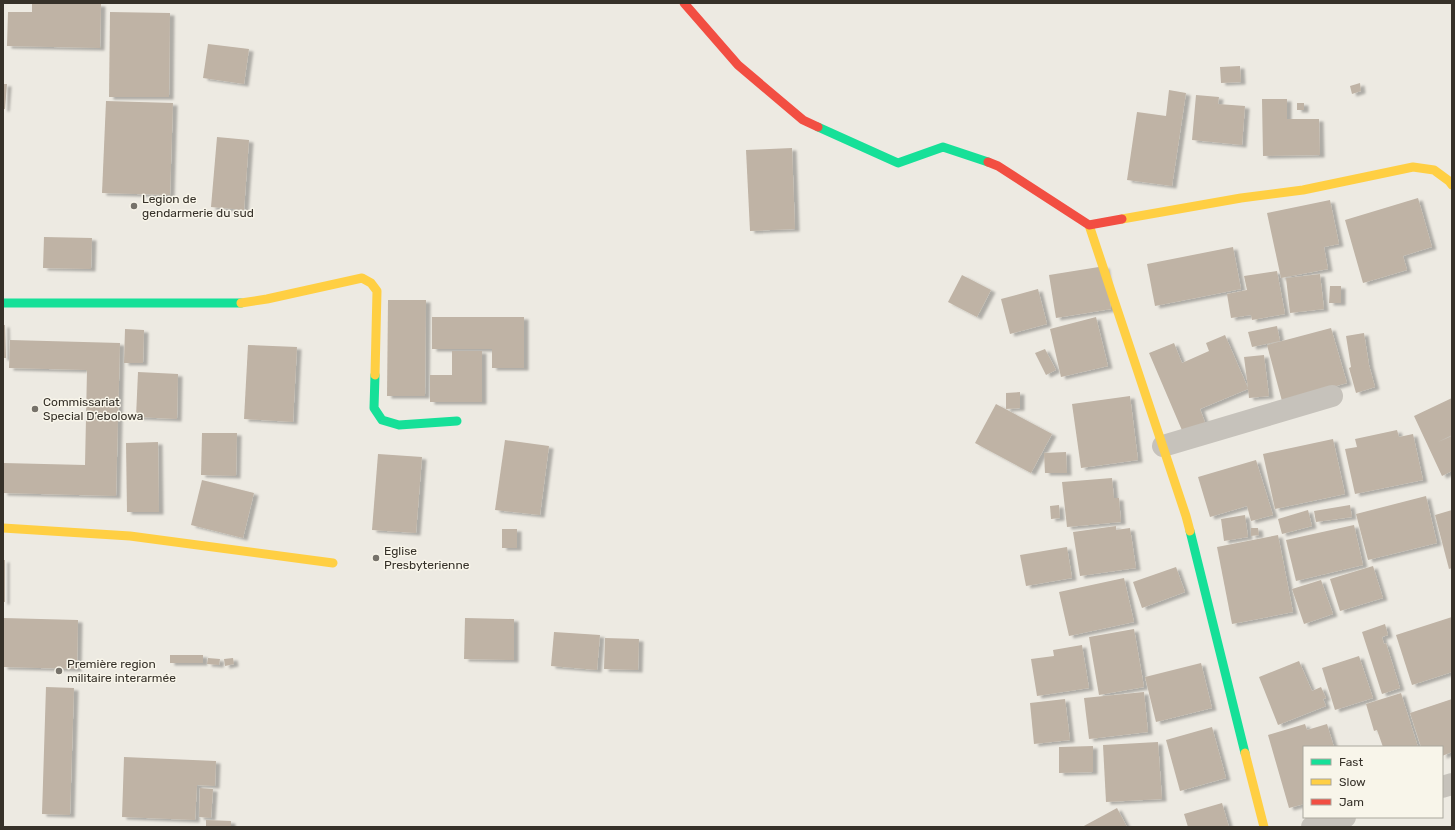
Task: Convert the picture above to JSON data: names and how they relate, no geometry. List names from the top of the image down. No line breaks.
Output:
{"places":["Legion de gendarmerie du sud","Commissariat Special D’ebolowa","Eglise Presbyterienne","Première region militaire interarmée"],"legend":["Fast","Slow","Jam"]}
